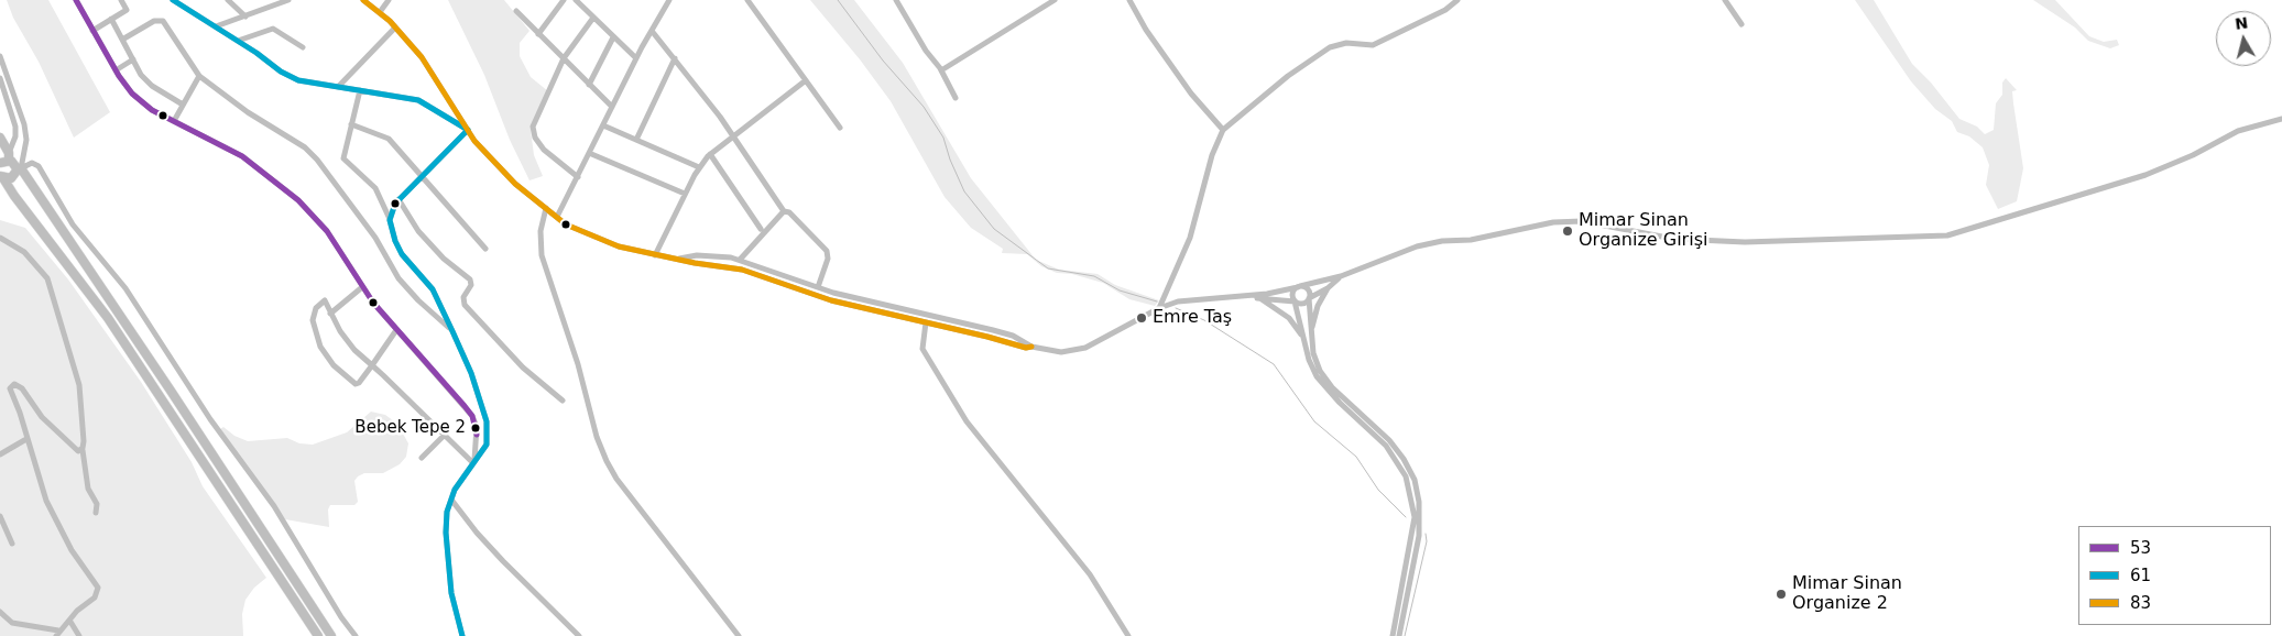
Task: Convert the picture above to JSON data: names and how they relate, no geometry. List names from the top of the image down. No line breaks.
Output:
{"places":["Mimar Sinan Organize Girişi","Emre Taş","Bebek Tepe 2","Mimar Sinan Organize 2"],"lines":["transit line 53","transit line 61","transit line 83"],"legend":["53","61","83"],"north":"top"}
